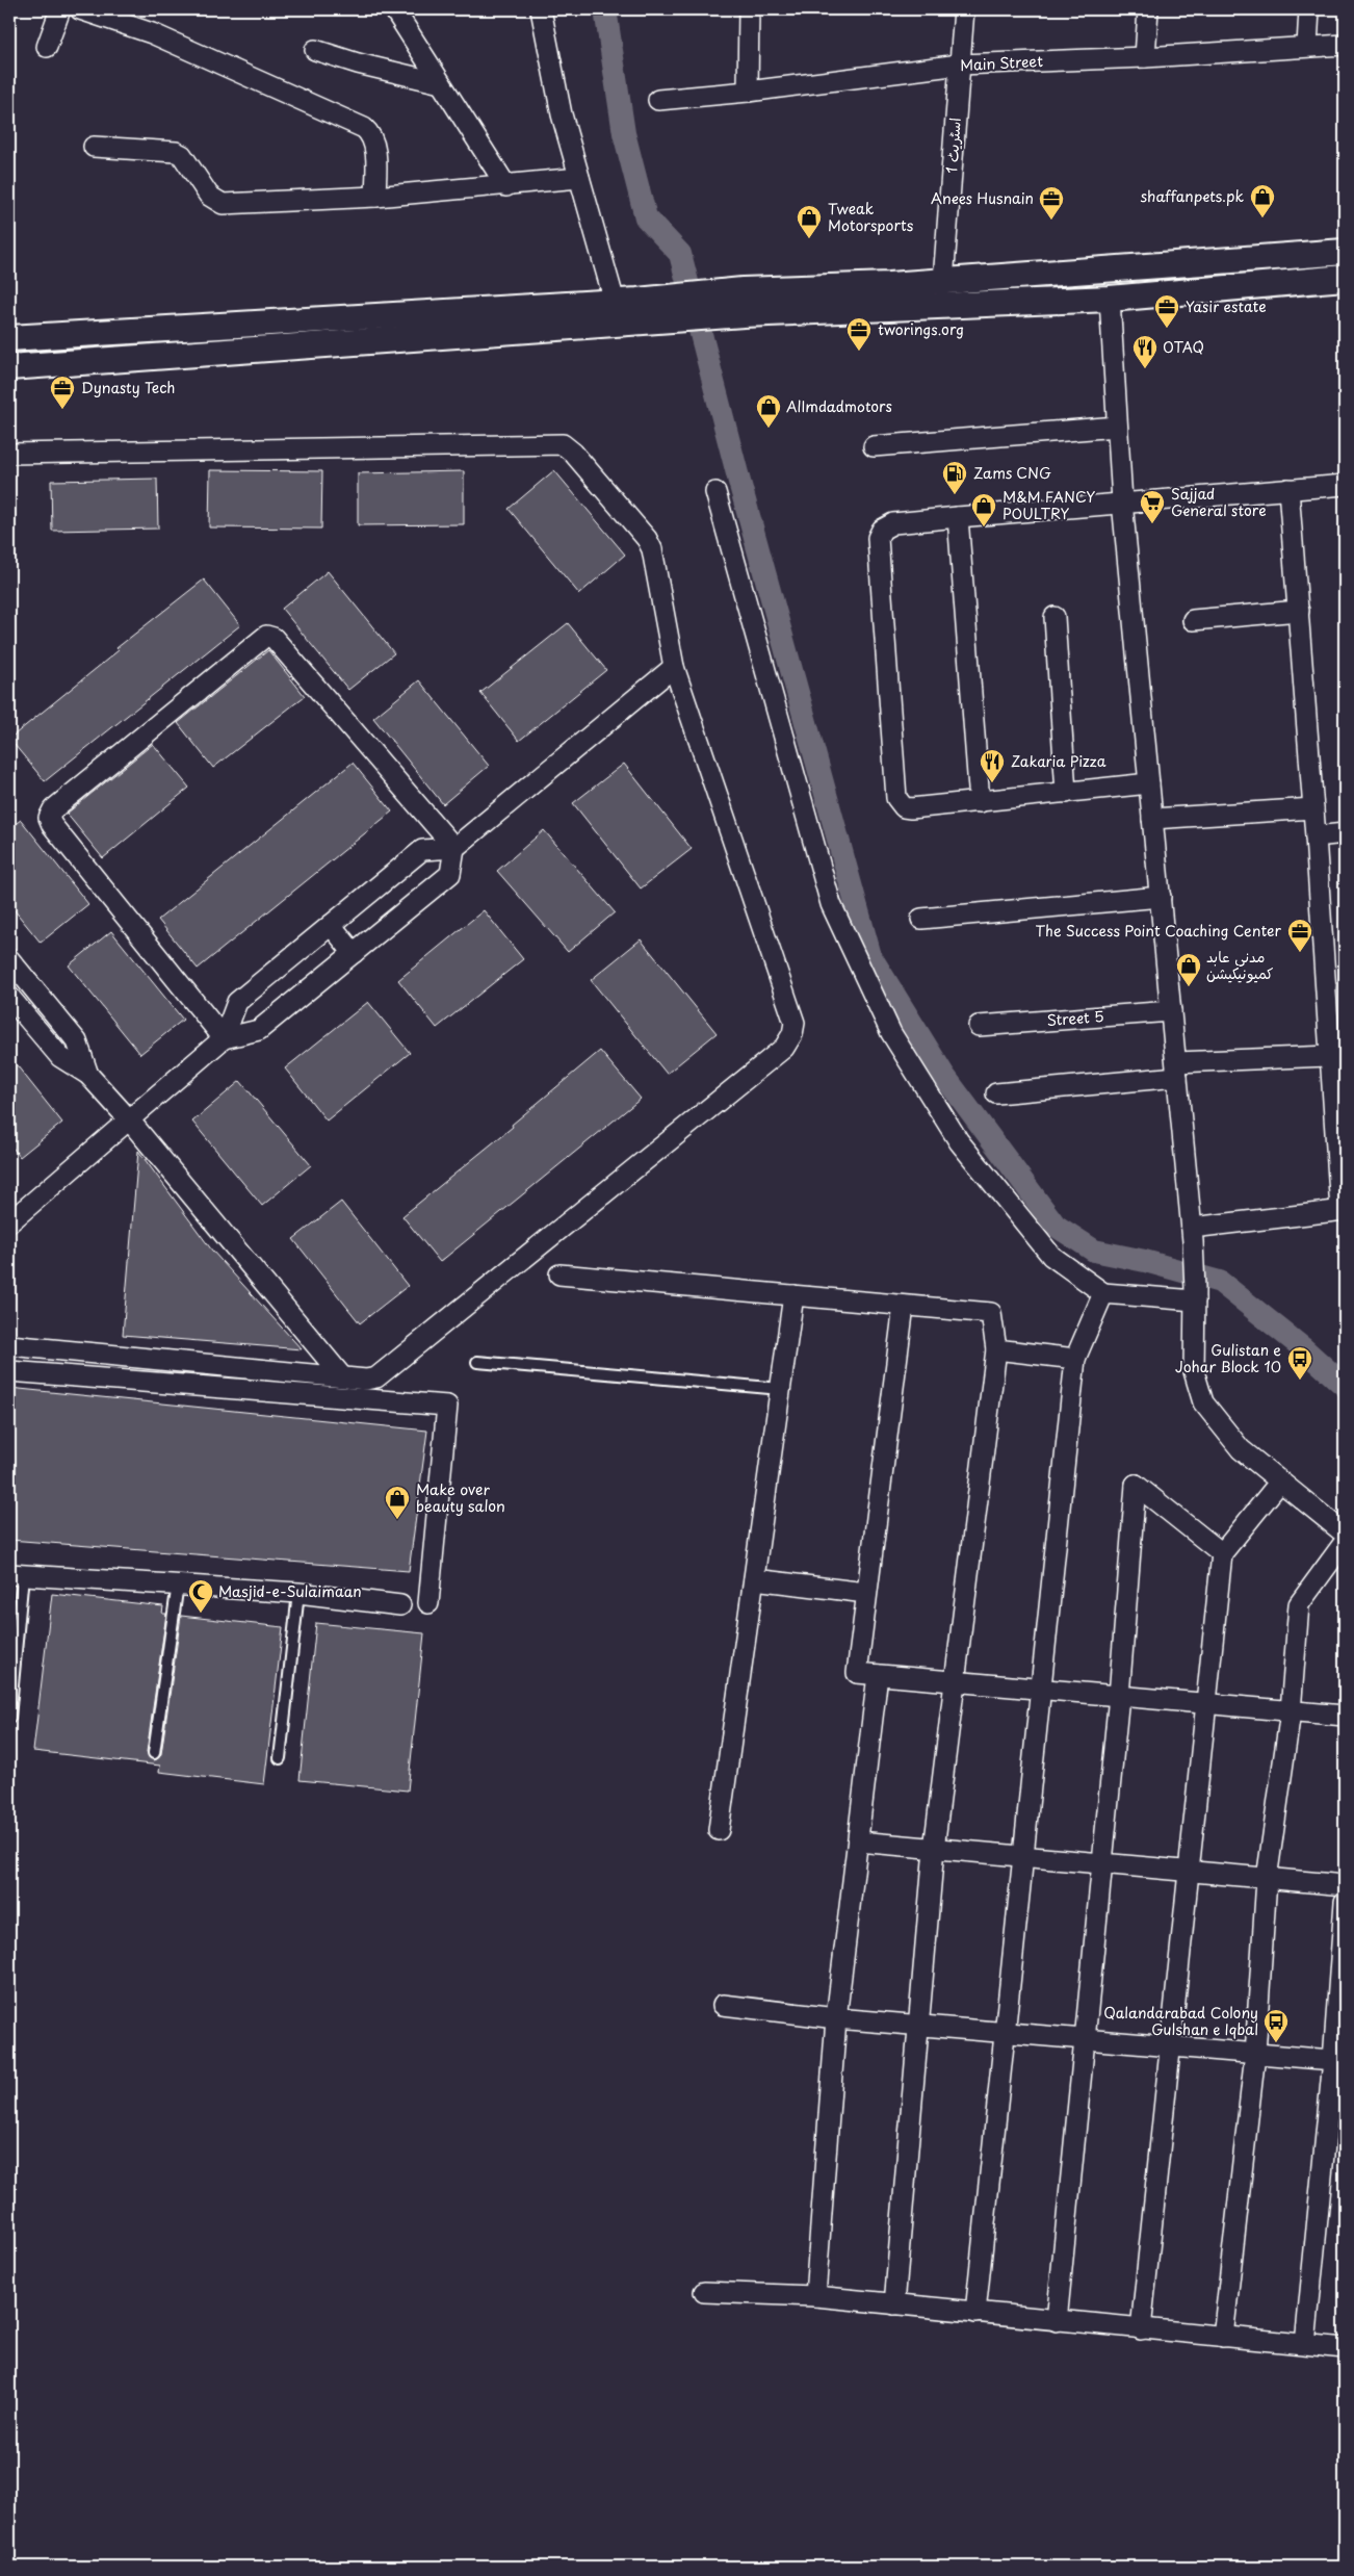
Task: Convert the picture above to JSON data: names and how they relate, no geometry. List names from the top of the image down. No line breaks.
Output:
{"streets":{"street":["Main Street","اسٹریٹ 1","Street 5"]},"crossings":[["Main Street","اسٹریٹ 1"]],"places":{"shop":["shaffanpets.pk","Tweak Motorsports","AlImdadmotors","M&M FANCY POULTRY","مدنی عابد کمیونیکیشن","Make over beauty salon"],"office":["Anees Husnain","Yasir estate","tworings.org","Dynasty Tech","The Success Point Coaching Center"],"restaurant":["OTAQ","Zakaria Pizza"],"fuel station":["Zams CNG"],"supermarket":["Sajjad General store"],"bus stop":["Gulistan e Johar Block 10","Qalandarabad Colony Gulshan e Iqbal"],"mosque":["Masjid-e-Sulaimaan"]}}
